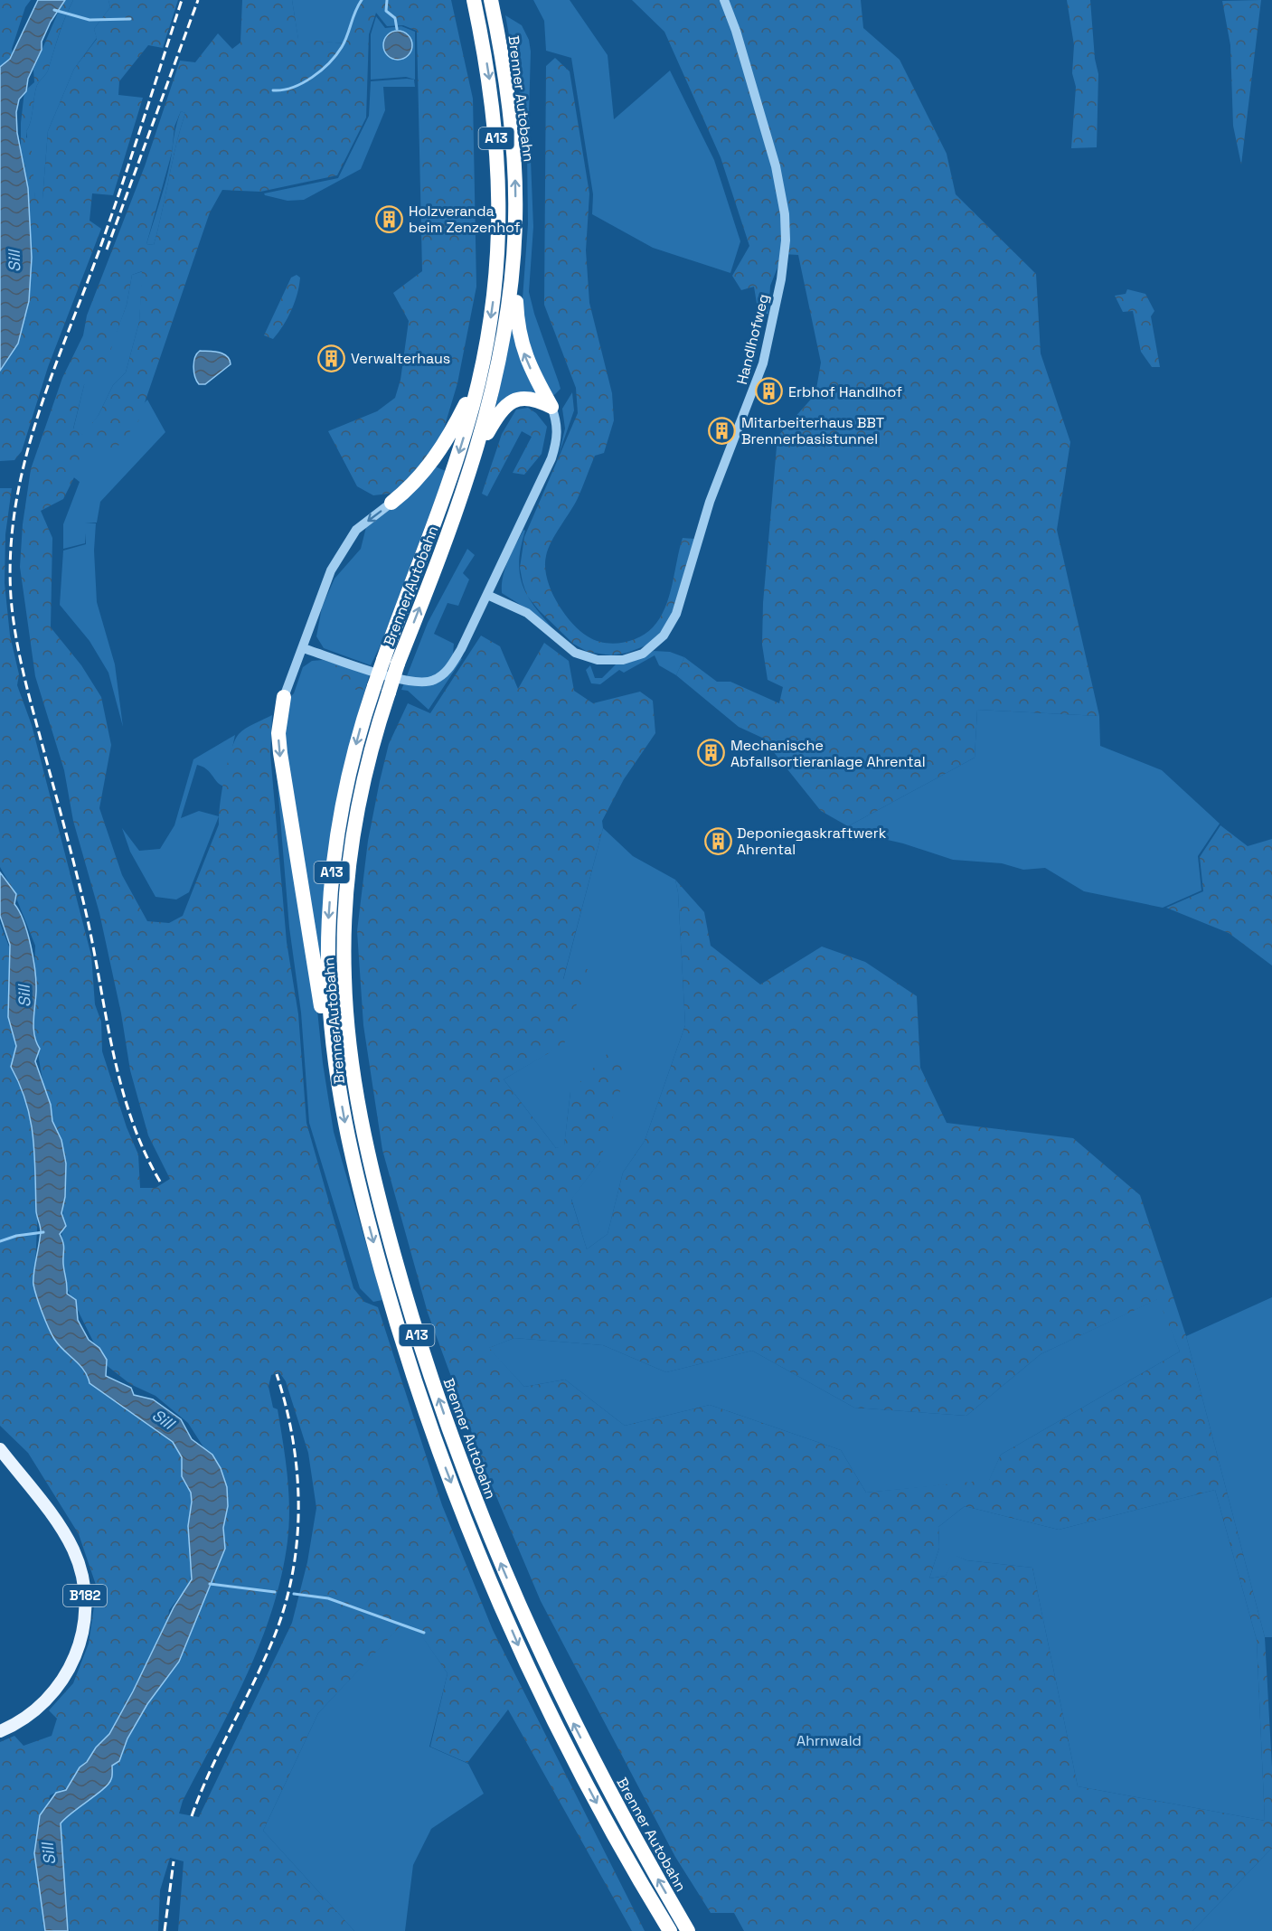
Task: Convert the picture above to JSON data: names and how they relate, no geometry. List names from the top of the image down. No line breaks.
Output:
{"streets":{"highway":["Brenner Autobahn","A13"],"main road":["B182"],"street":["Handlhofweg"]},"water":["Sill"],"parks":["Ahrnwald"],"places":{"building":["Holzveranda beim Zenzenhof","Verwalterhaus","Erbhof Handlhof","Mitarbeiterhaus BBT Brennerbasistunnel","Mechanische Abfallsortieranlage Ahrental","Deponiegaskraftwerk Ahrental"]}}
